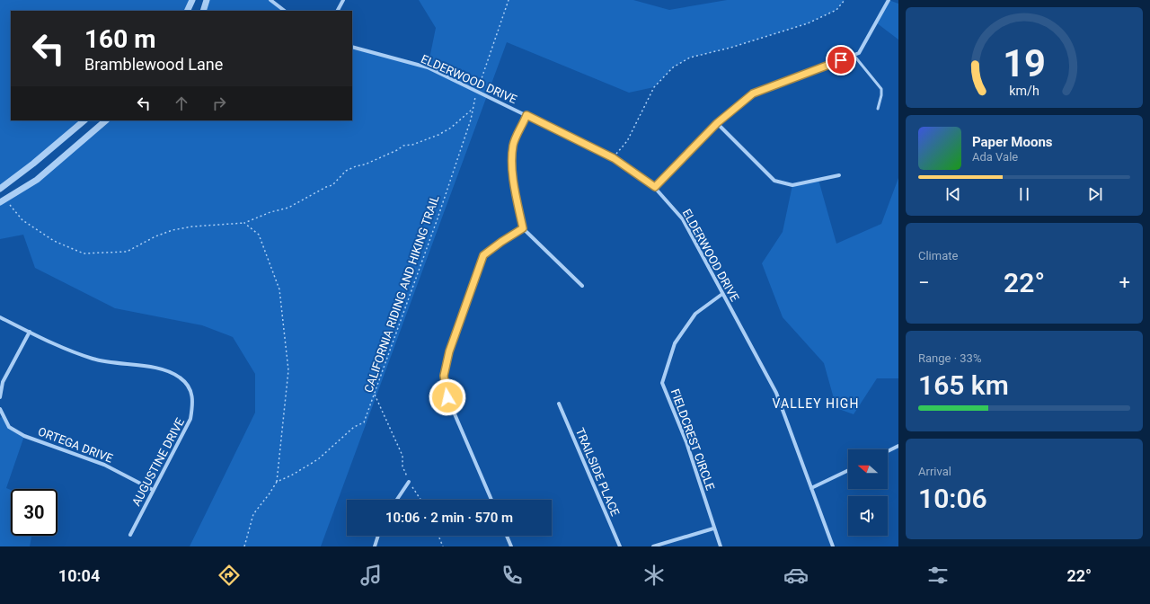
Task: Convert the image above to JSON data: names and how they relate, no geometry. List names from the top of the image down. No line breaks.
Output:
{"streets":{"street":["ELDERWOOD DRIVE","FIELDCREST CIRCLE","ORTEGA DRIVE","AUGUSTINE DRIVE","TRAILSIDE PLACE"],"path":["CALIFORNIA RIDING AND HIKING TRAIL"]},"crossings":[["ELDERWOOD DRIVE","CALIFORNIA RIDING AND HIKING TRAIL"],["ELDERWOOD DRIVE","FIELDCREST CIRCLE"],["ORTEGA DRIVE","AUGUSTINE DRIVE"]],"districts":["VALLEY HIGH"],"north":"left","page":{"turn":["160 m","Bramblewood Lane"],"song":["Paper Moons","Ada Vale"],"tile":["Climate",["Range · 33%","165 km"],["Arrival","10:06"]],"heat":["−","22°","+"],"limit":"30","trip":"10:06 · 2 min · 570 m","tabs":["10:04","22°"],"gauge":["19","km/h"]}}
